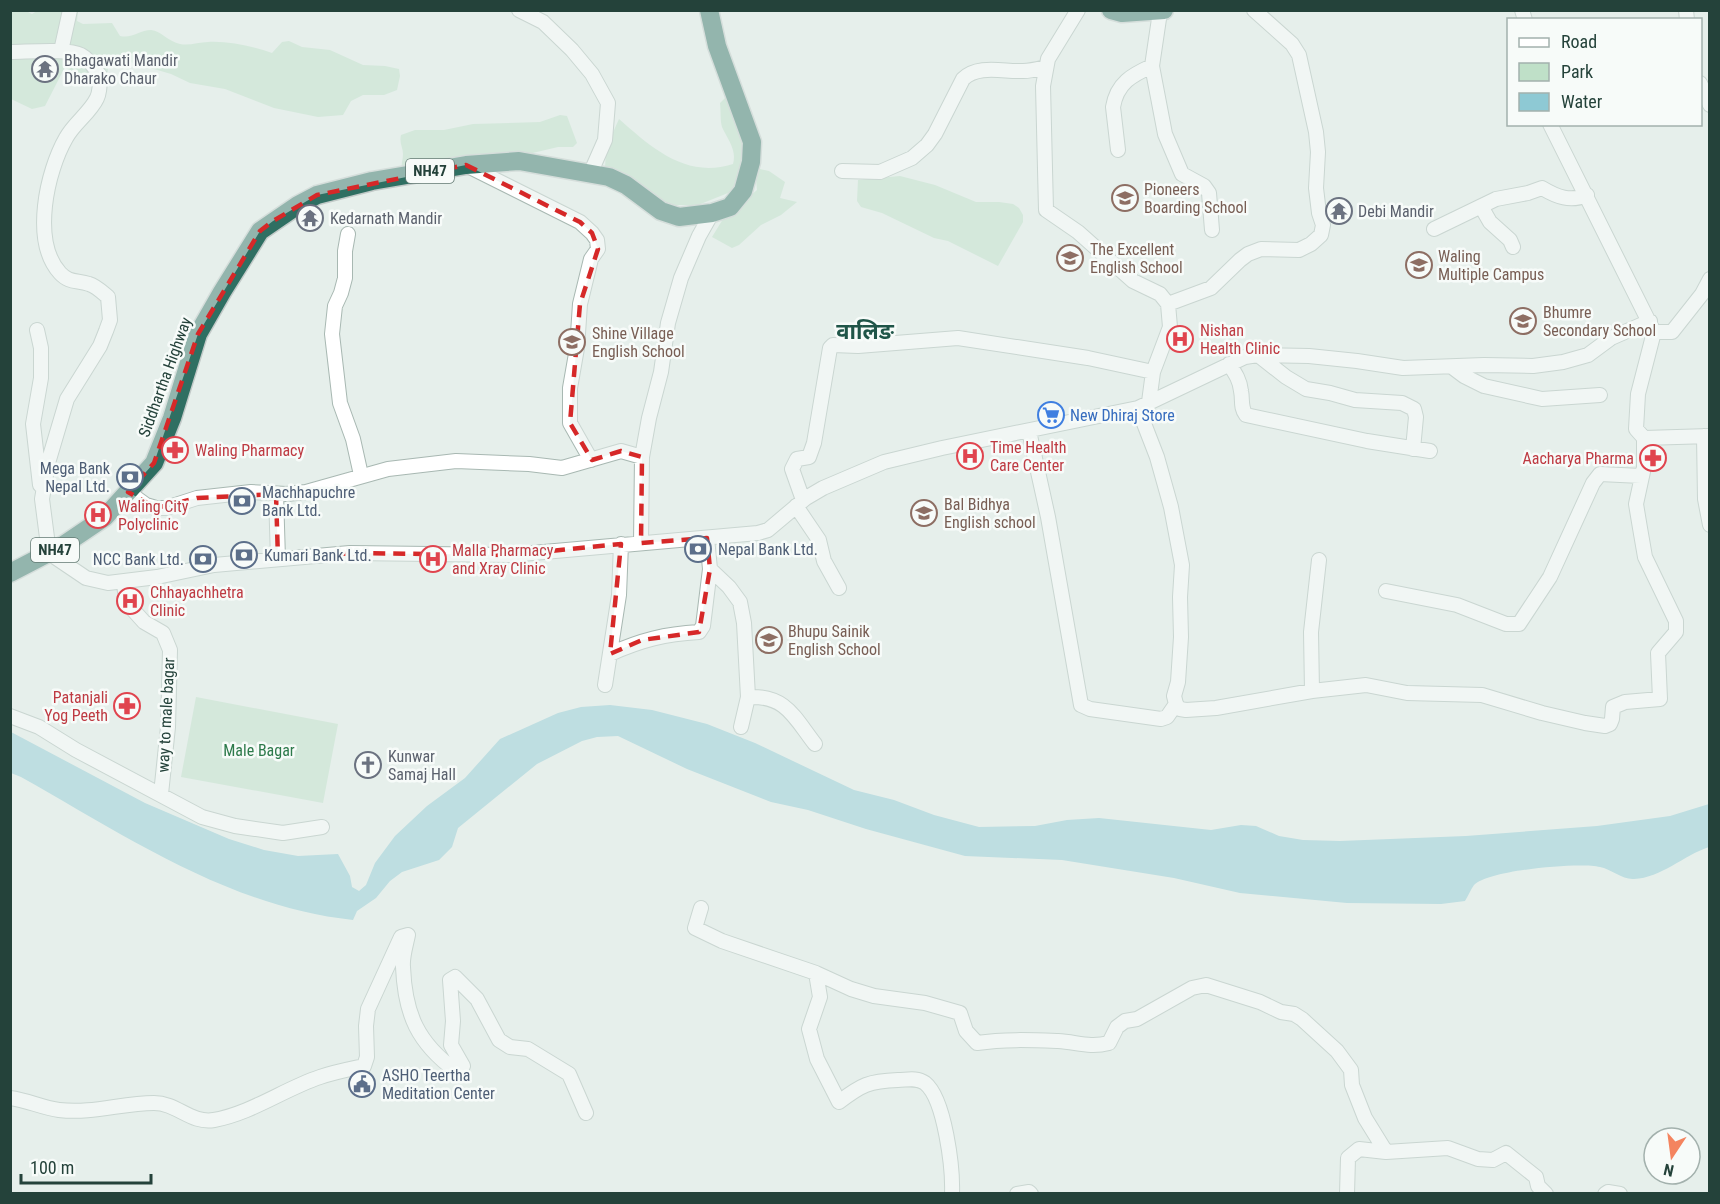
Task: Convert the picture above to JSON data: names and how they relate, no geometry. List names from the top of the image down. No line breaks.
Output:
{"streets":{"highway":["NH47","Siddhartha Highway"],"street":["way to male bagar"]},"districts":["वालिङ"],"parks":["Male Bagar"],"places":{"temple":["Bhagawati Mandir Dharako Chaur","Debi Mandir","Kedarnath Mandir"],"school or university":["Pioneers Boarding School","The Excellent English School","Waling Multiple Campus","Bhumre Secondary School","Shine Village English School","Bal Bidhya English school","Bhupu Sainik English School"],"hospital":["Nishan Health Clinic","Time Health Care Center","Waling City Polyclinic","Malla Pharmacy and Xray Clinic","Chhayachhetra Clinic"],"supermarket":["New Dhiraj Store"],"pharmacy":["Waling Pharmacy","Aacharya Pharma","Patanjali Yog Peeth"],"bank":["Mega Bank Nepal Ltd.","Machhapuchre Bank Ltd.","Nepal Bank Ltd.","Kumari Bank Ltd.","NCC Bank Ltd."],"church":["Kunwar Samaj Hall"],"public building":["ASHO Teertha Meditation Center"]},"legend":["Road","Park","Water"],"scale_bar":"100 m","north":"bottom"}
